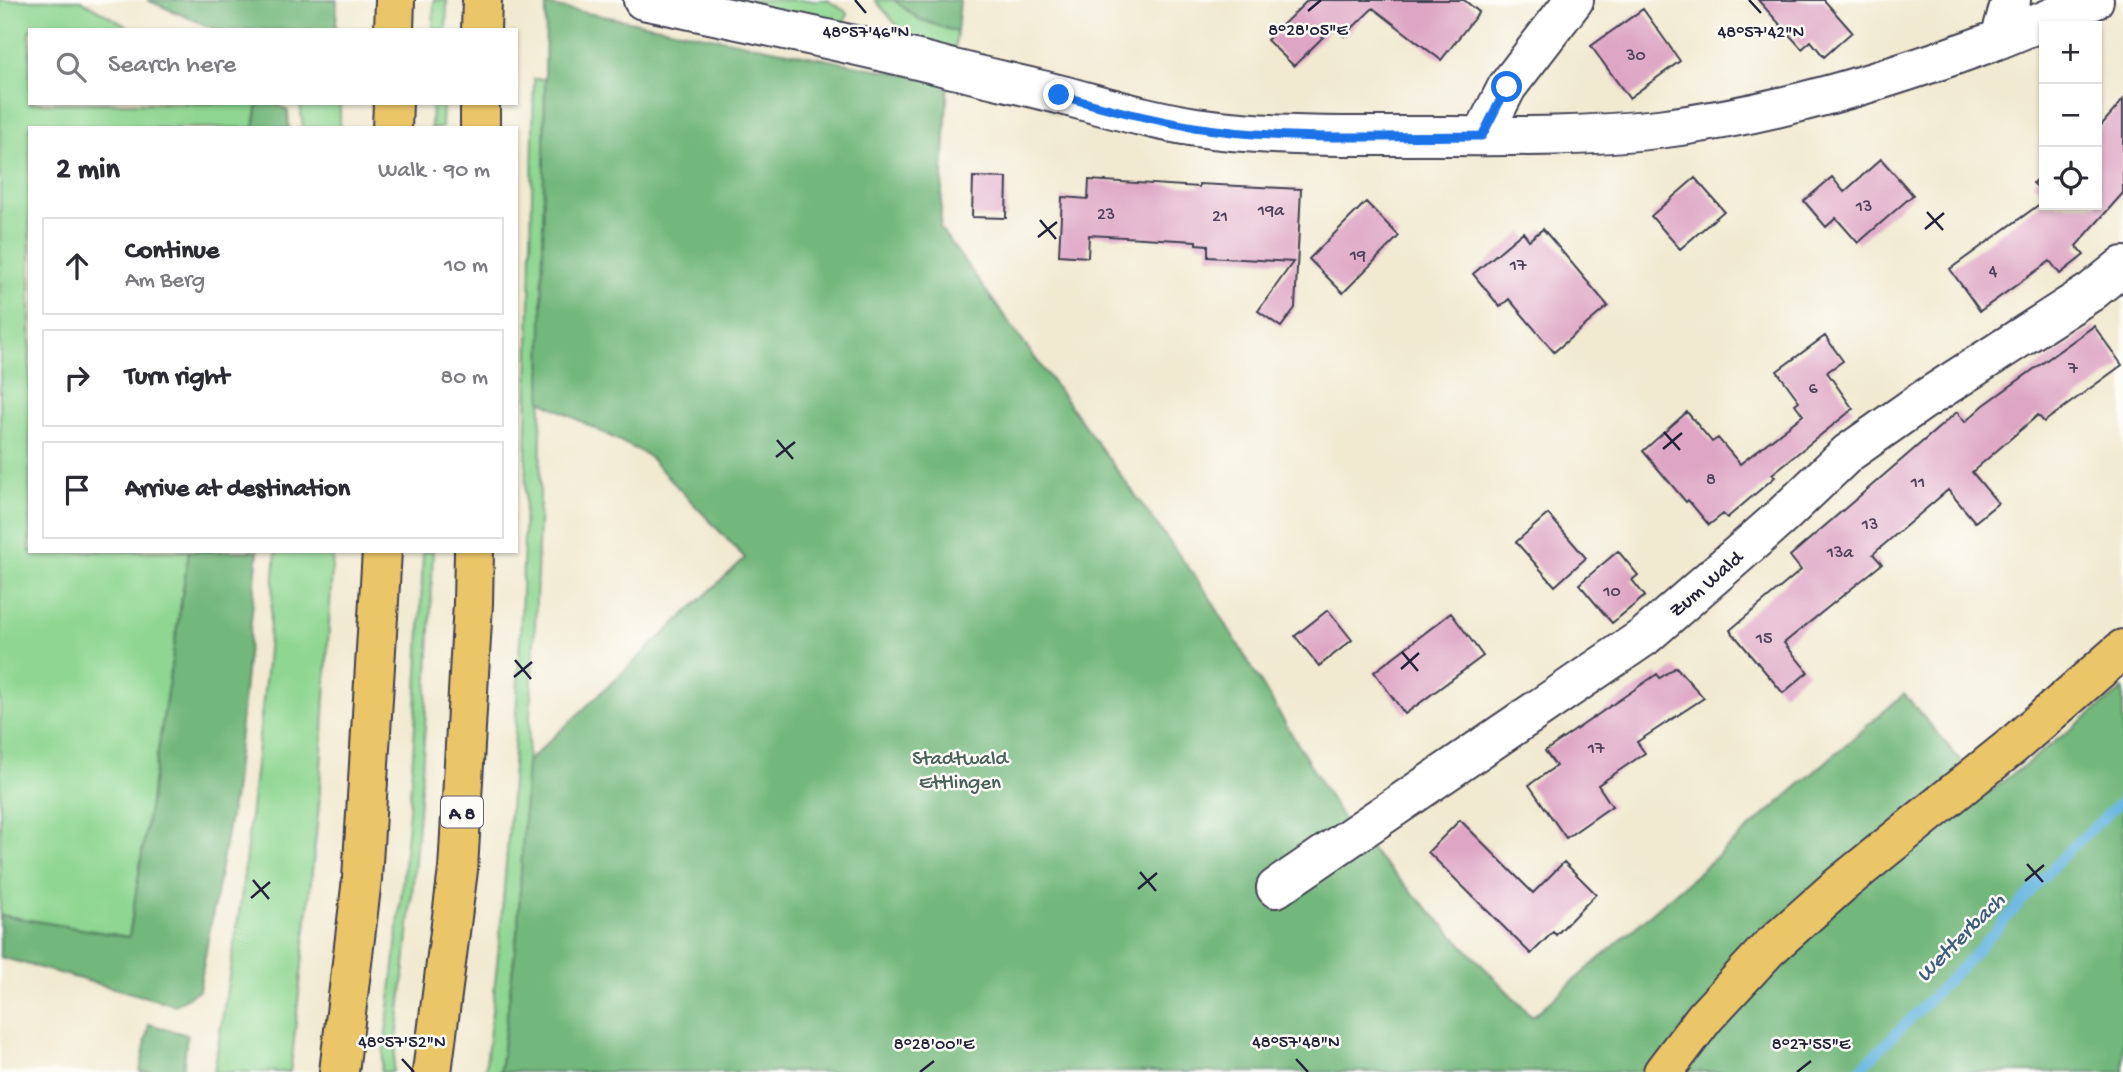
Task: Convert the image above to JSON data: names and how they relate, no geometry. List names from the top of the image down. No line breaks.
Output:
{"streets":{"main road":["A 8"],"street":["Zum Wald"]},"water":["Wetterbach"],"parks":["Stadtwald Ettlingen"],"house_numbers":["30","13","19a","23","21","19","17","4","7","6","8","11","13","13a","10","15","17"],"page":{"map_buttons":["+","−"],"search":"Search here","heading":["2 min","Walk · 90 m"],"list":[["Continue","Am Berg","10 m"],["Turn right","80 m"],"Arrive at destination"]},"coordinates":["8°28'05\"E","48°57'46\"N","48°57'42\"N","48°57'52\"N","48°57'48\"N","8°28'00\"E","8°27'55\"E"]}
